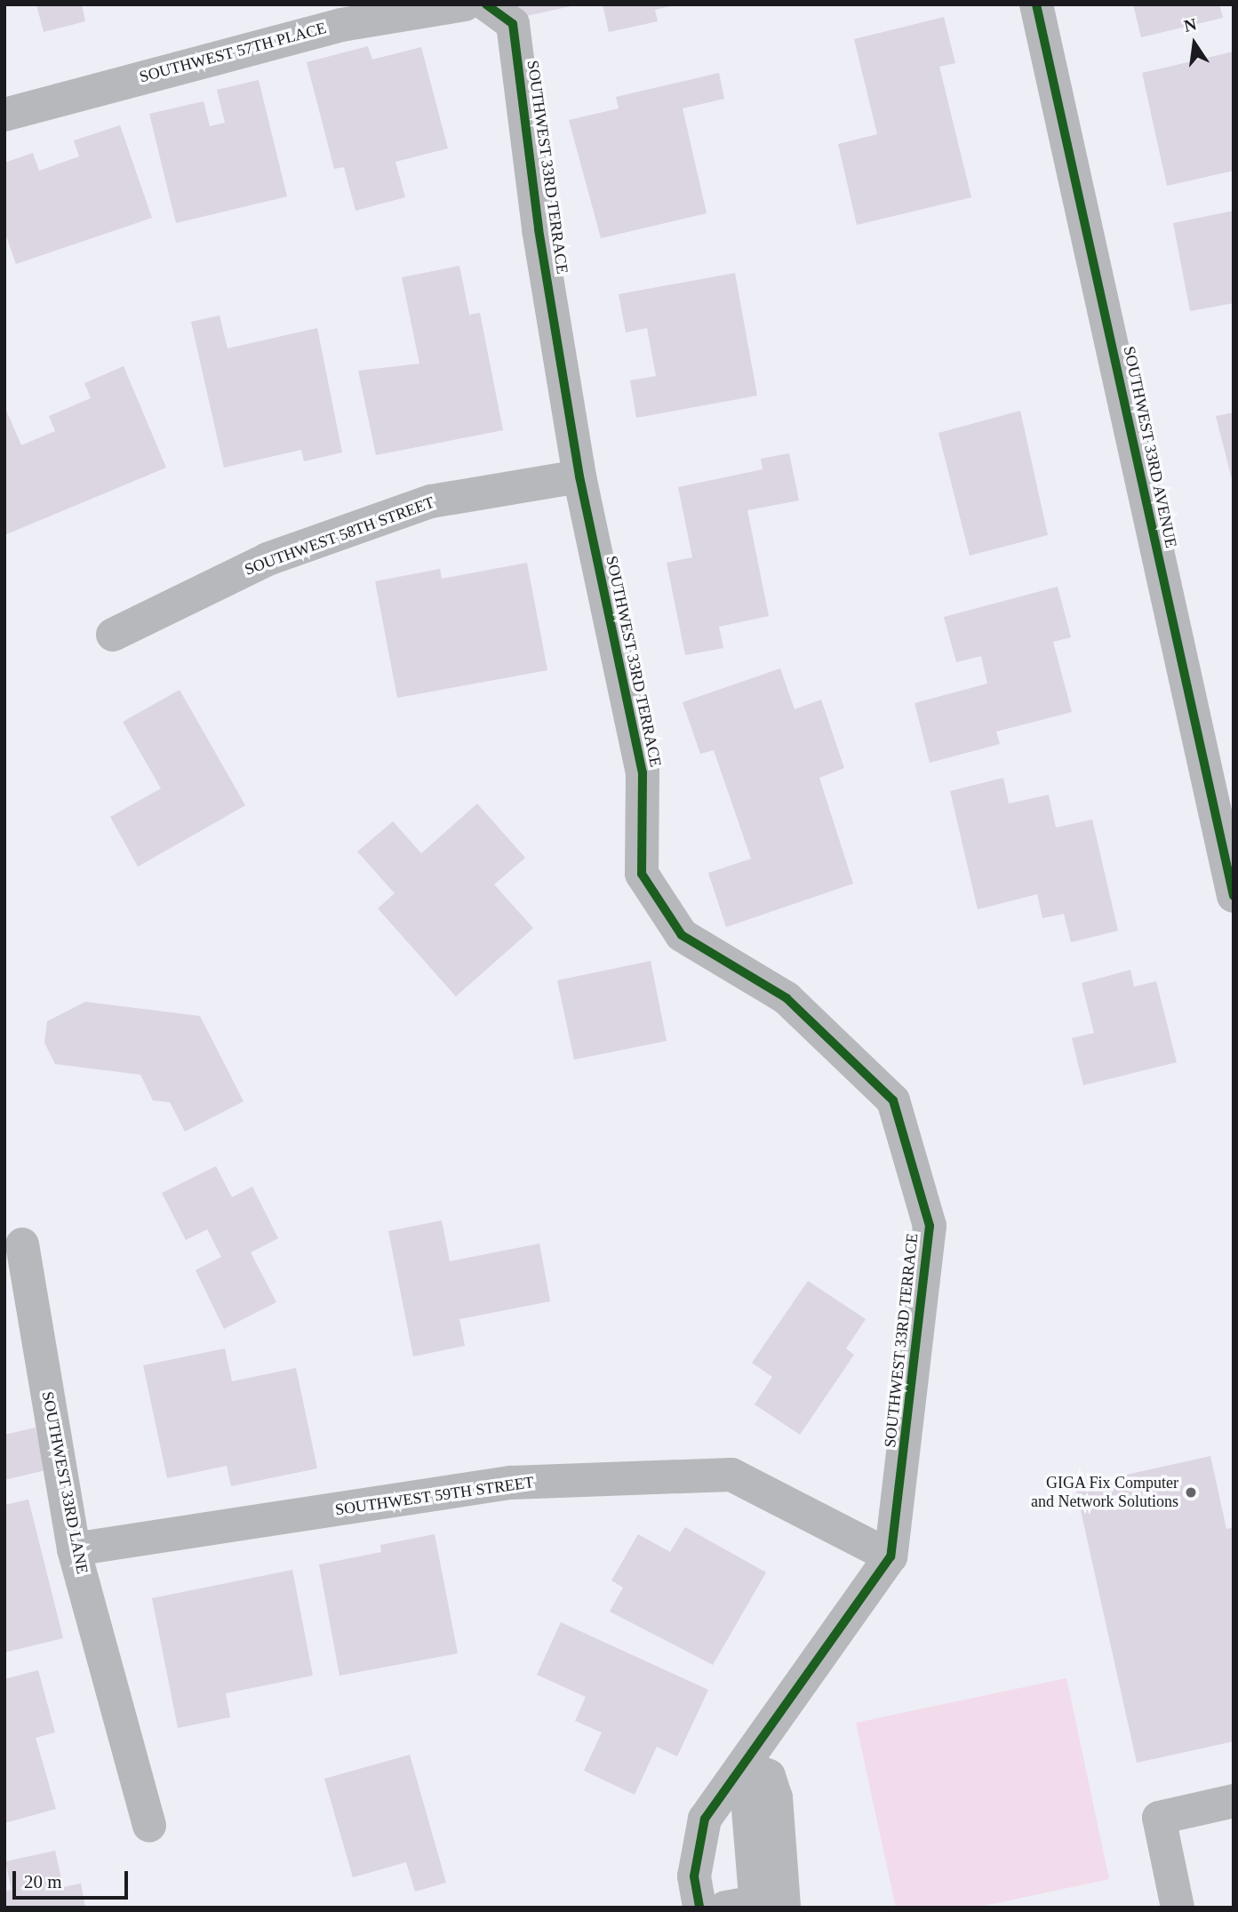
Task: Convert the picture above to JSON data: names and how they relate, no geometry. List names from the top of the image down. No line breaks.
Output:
{"streets":{"street":["SOUTHWEST 57TH PLACE","SOUTHWEST 33RD TERRACE","SOUTHWEST 33RD AVENUE","SOUTHWEST 58TH STREET","SOUTHWEST 33RD LANE","SOUTHWEST 59TH STREET"]},"crossings":[["SOUTHWEST 33RD TERRACE","SOUTHWEST 58TH STREET"],["SOUTHWEST 33RD TERRACE","SOUTHWEST 59TH STREET"],["SOUTHWEST 33RD LANE","SOUTHWEST 59TH STREET"]],"places":["GIGA Fix Computer and Network Solutions"],"scale_bar":"20 m","north":"top"}
